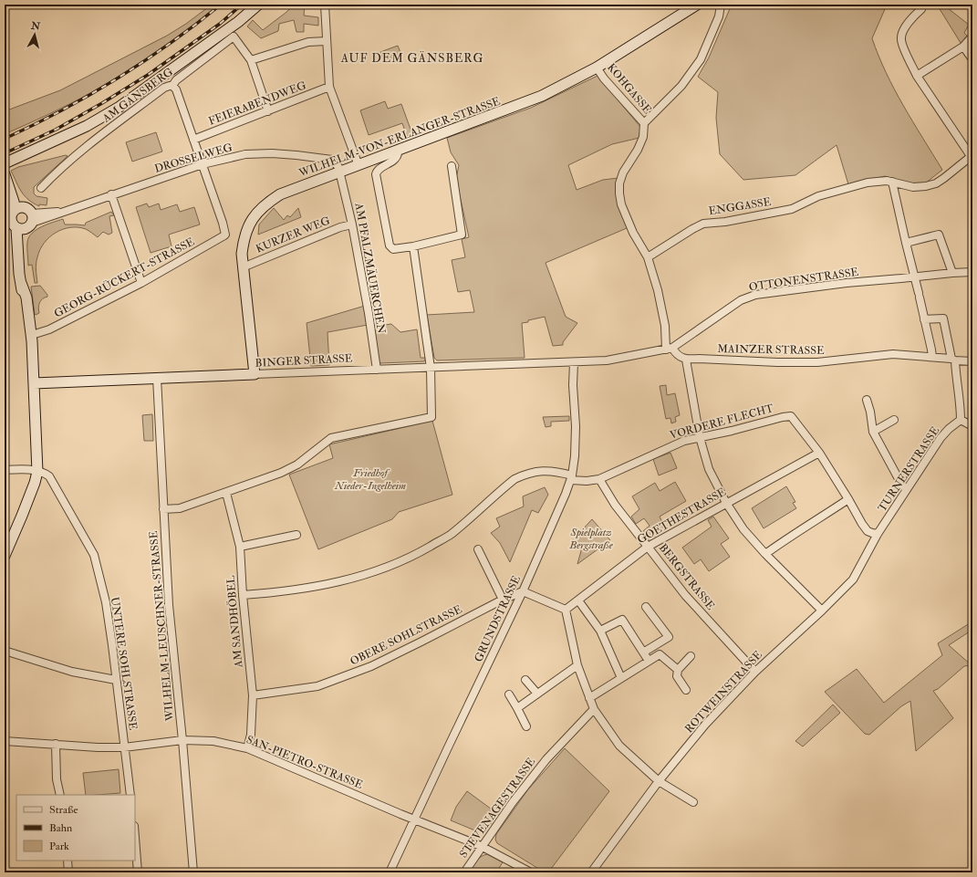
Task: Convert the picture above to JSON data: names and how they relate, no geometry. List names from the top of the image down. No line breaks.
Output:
{"streets":{"main road":["WILHELM-VON-ERLANGER-STRASSE","BINGER STRASSE"],"street":["KOHGASSE","AM GÄNSBERG","FEIERABENDWEG","DROSSELWEG","ENGGASSE","KURZER WEG","AM PFALZMÄUERCHEN","GEORG-RÜCKERT-STRASSE","OTTONENSTRASSE","MAINZER STRASSE","VORDERE FLECHT","TURNERSTRASSE","GOETHESTRASSE","BERGSTRASSE","GRUNDSTRASSE","AM SANDHÖBEL","WILHELM-LEUSCHNER-STRASSE","OBERE SOHLSTRASSE","UNTERE SOHLSTRASSE","ROTWEINSTRASSE","SAN-PIETRO-STRASSE","STEVENAGESTRASSE"]},"crossings":[["KOHGASSE","WILHELM-VON-ERLANGER-STRASSE"],["WILHELM-VON-ERLANGER-STRASSE","DROSSELWEG"],["WILHELM-VON-ERLANGER-STRASSE","KURZER WEG"],["WILHELM-VON-ERLANGER-STRASSE","AM PFALZMÄUERCHEN"],["WILHELM-VON-ERLANGER-STRASSE","BINGER STRASSE"],["DROSSELWEG","AM PFALZMÄUERCHEN"],["DROSSELWEG","GEORG-RÜCKERT-STRASSE"],["KURZER WEG","AM PFALZMÄUERCHEN"],["AM PFALZMÄUERCHEN","BINGER STRASSE"],["BINGER STRASSE","GRUNDSTRASSE"],["BINGER STRASSE","WILHELM-LEUSCHNER-STRASSE"],["VORDERE FLECHT","GOETHESTRASSE"],["VORDERE FLECHT","BERGSTRASSE"],["TURNERSTRASSE","ROTWEINSTRASSE"],["GOETHESTRASSE","BERGSTRASSE"],["BERGSTRASSE","ROTWEINSTRASSE"],["GRUNDSTRASSE","OBERE SOHLSTRASSE"],["GRUNDSTRASSE","SAN-PIETRO-STRASSE"],["AM SANDHÖBEL","OBERE SOHLSTRASSE"],["AM SANDHÖBEL","SAN-PIETRO-STRASSE"],["WILHELM-LEUSCHNER-STRASSE","SAN-PIETRO-STRASSE"],["UNTERE SOHLSTRASSE","SAN-PIETRO-STRASSE"],["SAN-PIETRO-STRASSE","STEVENAGESTRASSE"]],"districts":["AUF DEM GÄNSBERG"],"parks":["Friedhof Nieder-Ingelheim","Spielplatz Bergstraße"],"legend":["Straße","Bahn","Park"],"north":"top"}
